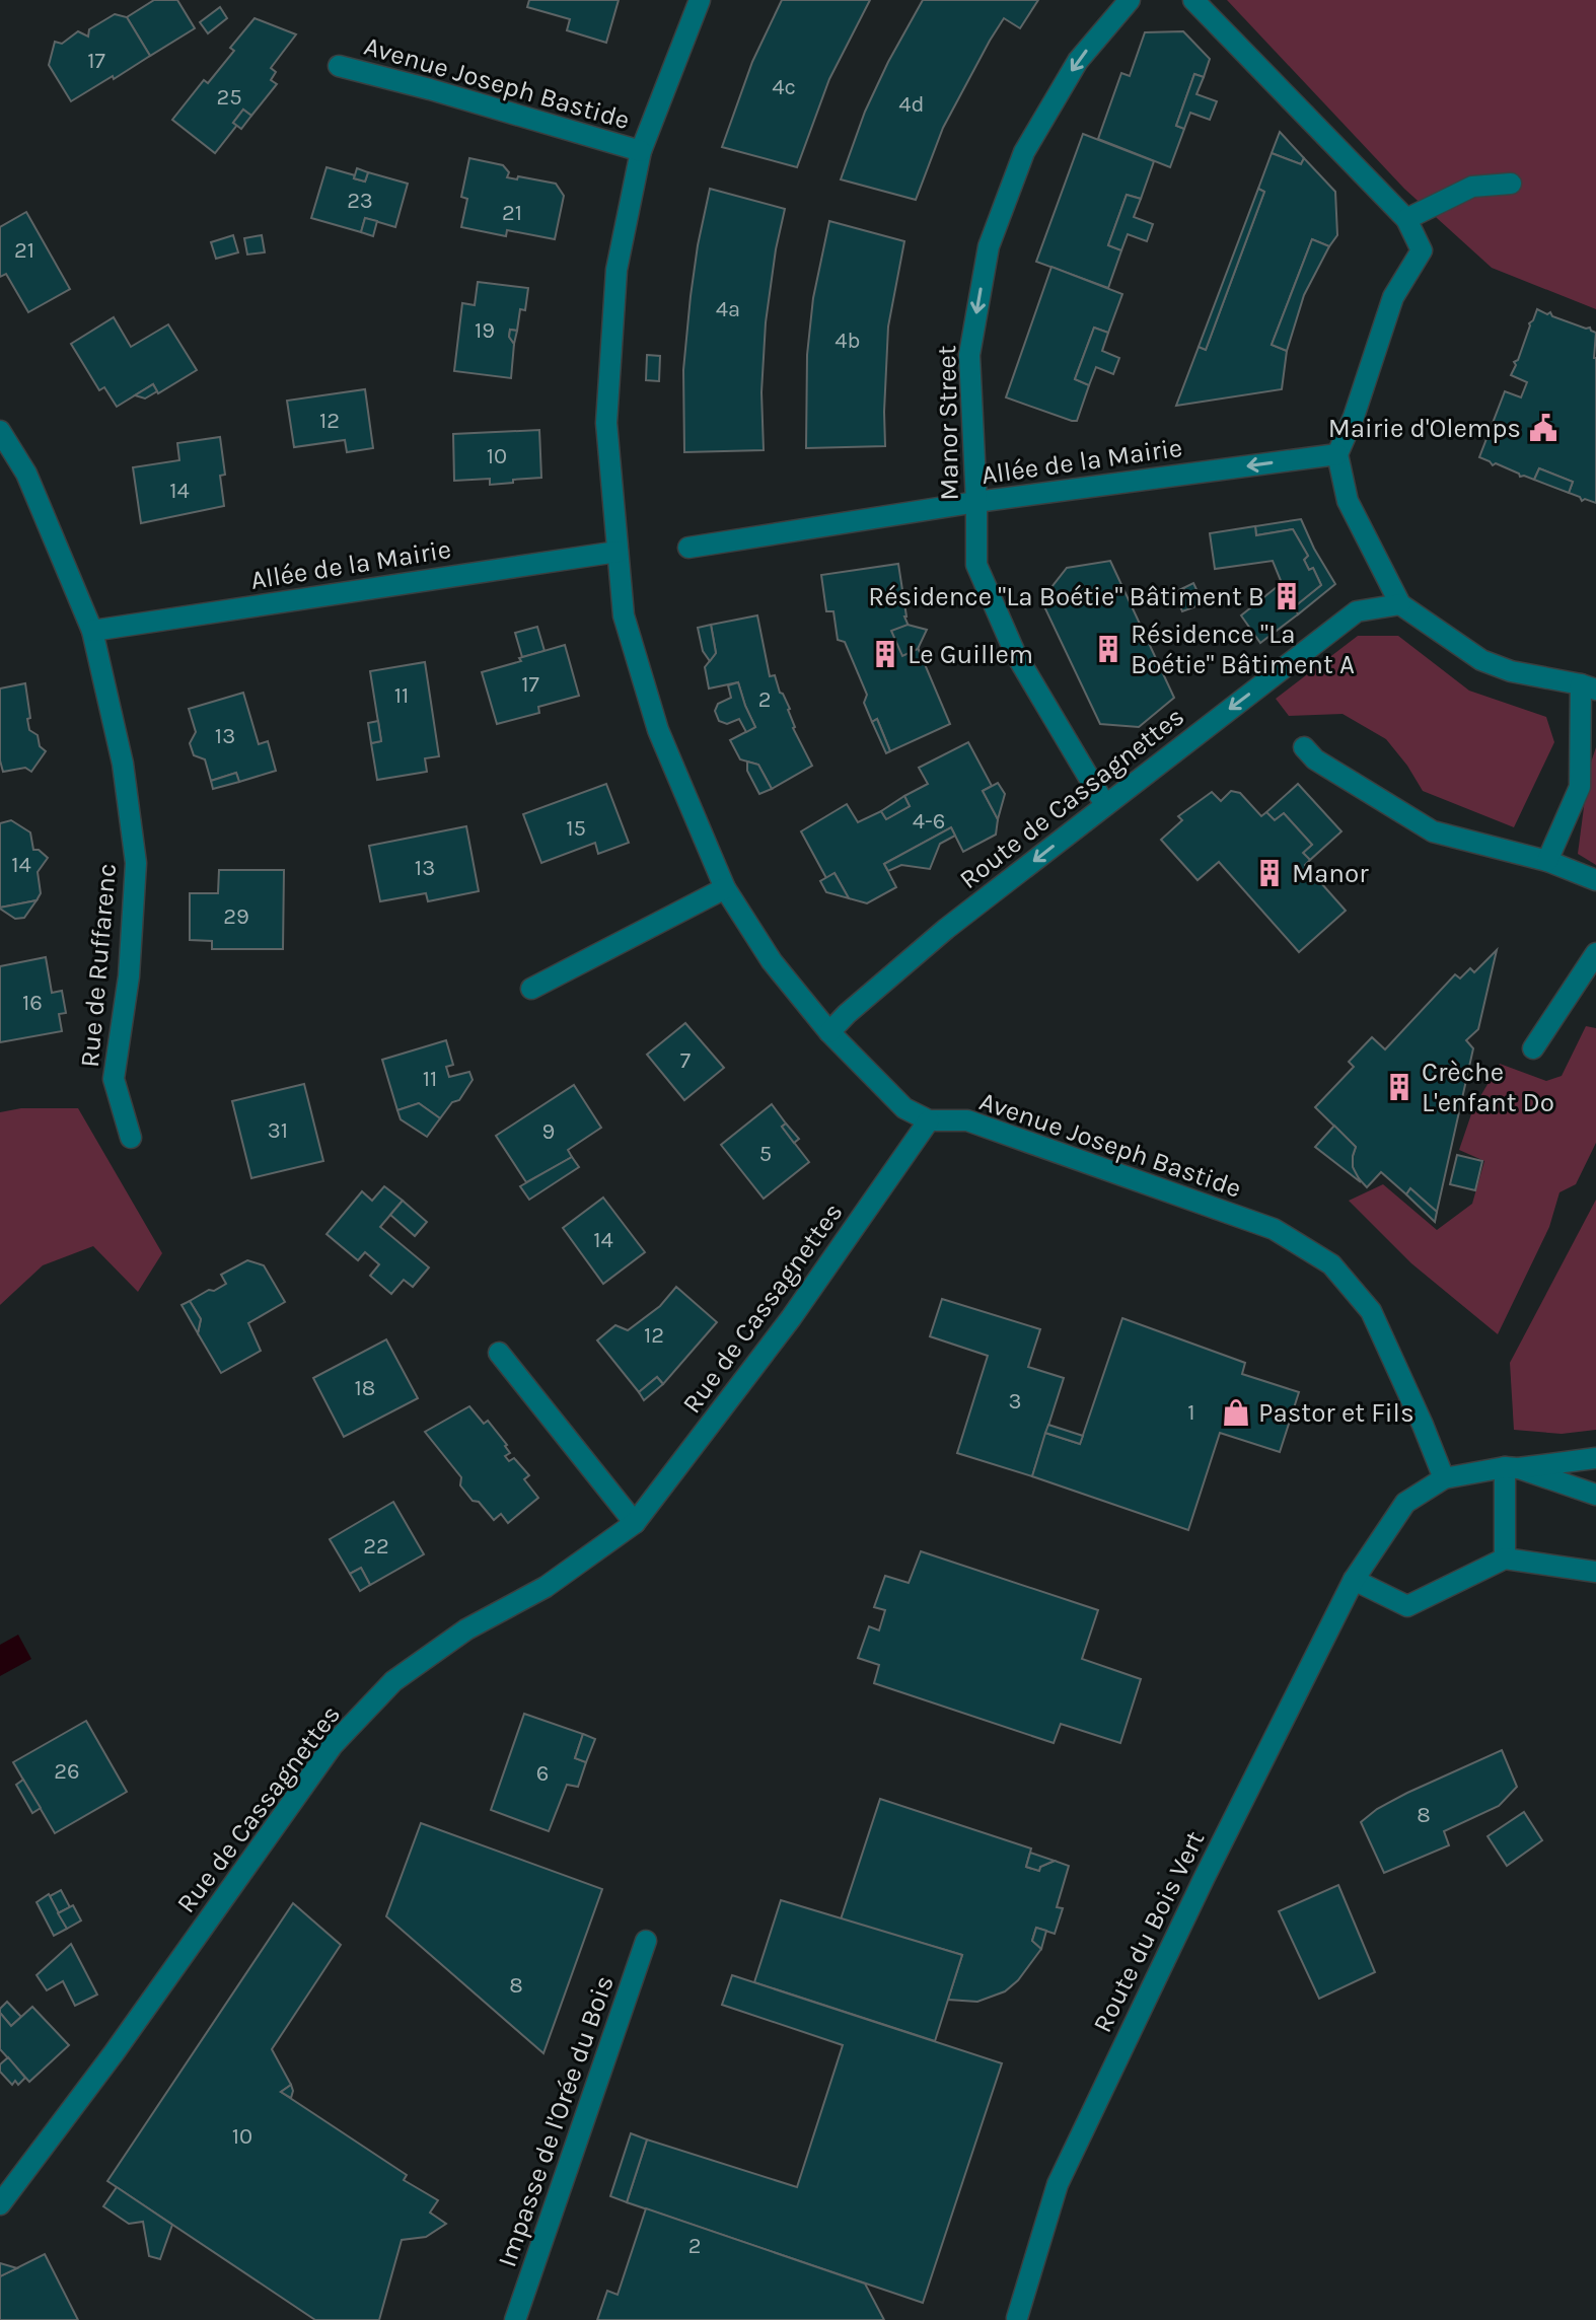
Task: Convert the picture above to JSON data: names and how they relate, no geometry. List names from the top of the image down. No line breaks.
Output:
{"streets":{"street":["Avenue Joseph Bastide","Manor Street","Allée de la Mairie","Route de Cassagnettes","Rue de Ruffarenc","Rue de Cassagnettes","Route du Bois Vert","Impasse de l'Orée du Bois"]},"crossings":[["Avenue Joseph Bastide","Allée de la Mairie"],["Avenue Joseph Bastide","Route de Cassagnettes"],["Avenue Joseph Bastide","Rue de Cassagnettes"],["Avenue Joseph Bastide","Route du Bois Vert"],["Manor Street","Allée de la Mairie"],["Manor Street","Route de Cassagnettes"],["Allée de la Mairie","Rue de Ruffarenc"]],"one_way":["Manor Street","Route de Cassagnettes"],"places":{"public building":["Mairie d'Olemps"],"building":["Résidence \"La Boétie\" Bâtiment B","Résidence \"La Boétie\" Bâtiment A","Le Guillem","Manor","Crèche L'enfant Do"],"shop":["Pastor et Fils"]},"house_numbers":["17","4c","25","4d","23","21","21","4a","19","4b","12","10","14","17","11","2","13","4-6","15","14","13","29","16","7","11","31","9","5","14","12","18","3","1","22","26","6","8","8","10","2"]}
